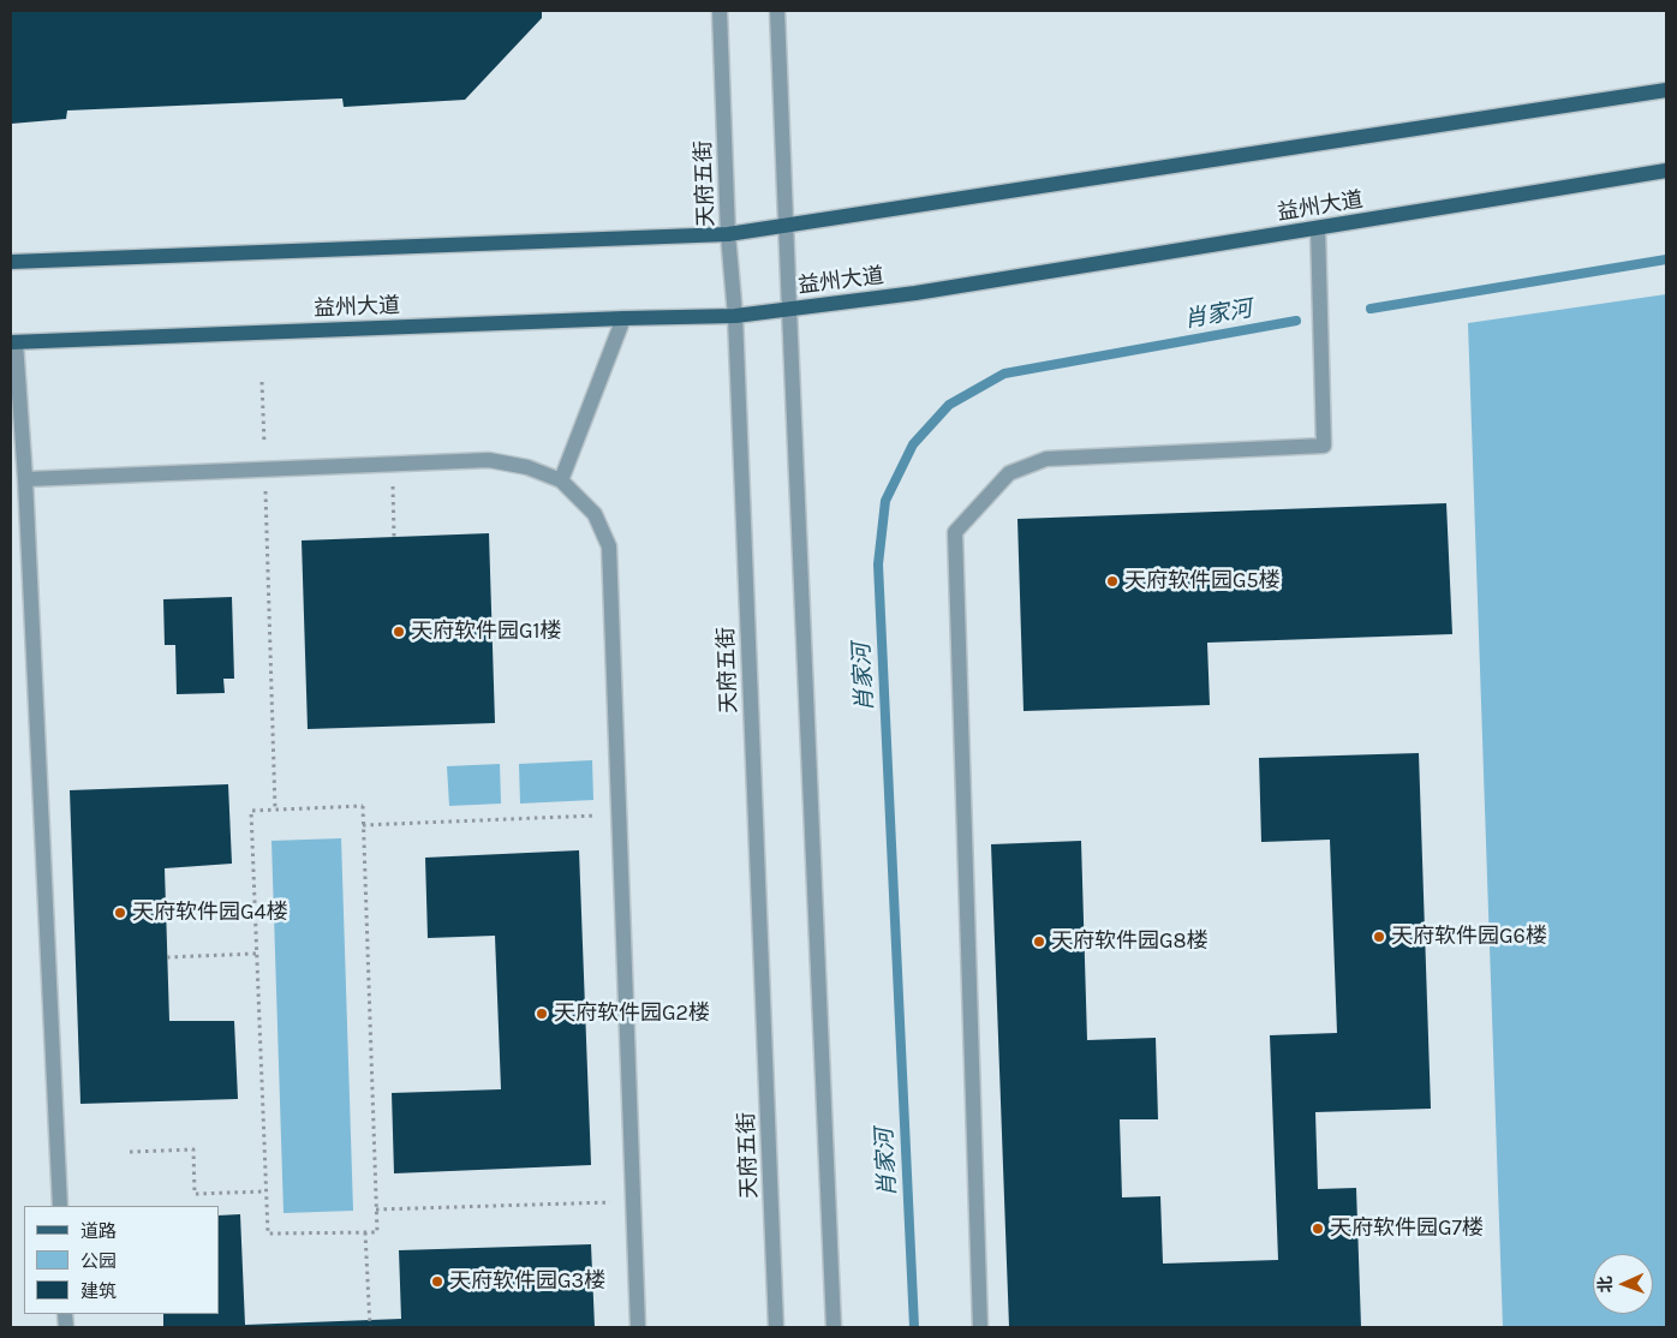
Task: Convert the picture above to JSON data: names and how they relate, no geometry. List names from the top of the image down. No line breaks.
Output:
{"streets":{"main road":["益州大道"],"street":["天府五街"]},"crossings":[["天府五街","益州大道"]],"water":["肖家河"],"places":["天府软件园G5楼","天府软件园G1楼","天府软件园G4楼","天府软件园G6楼","天府软件园G8楼","天府软件园G2楼","天府软件园G7楼","天府软件园G3楼"],"legend":["道路","公园","建筑"],"north":"left"}
